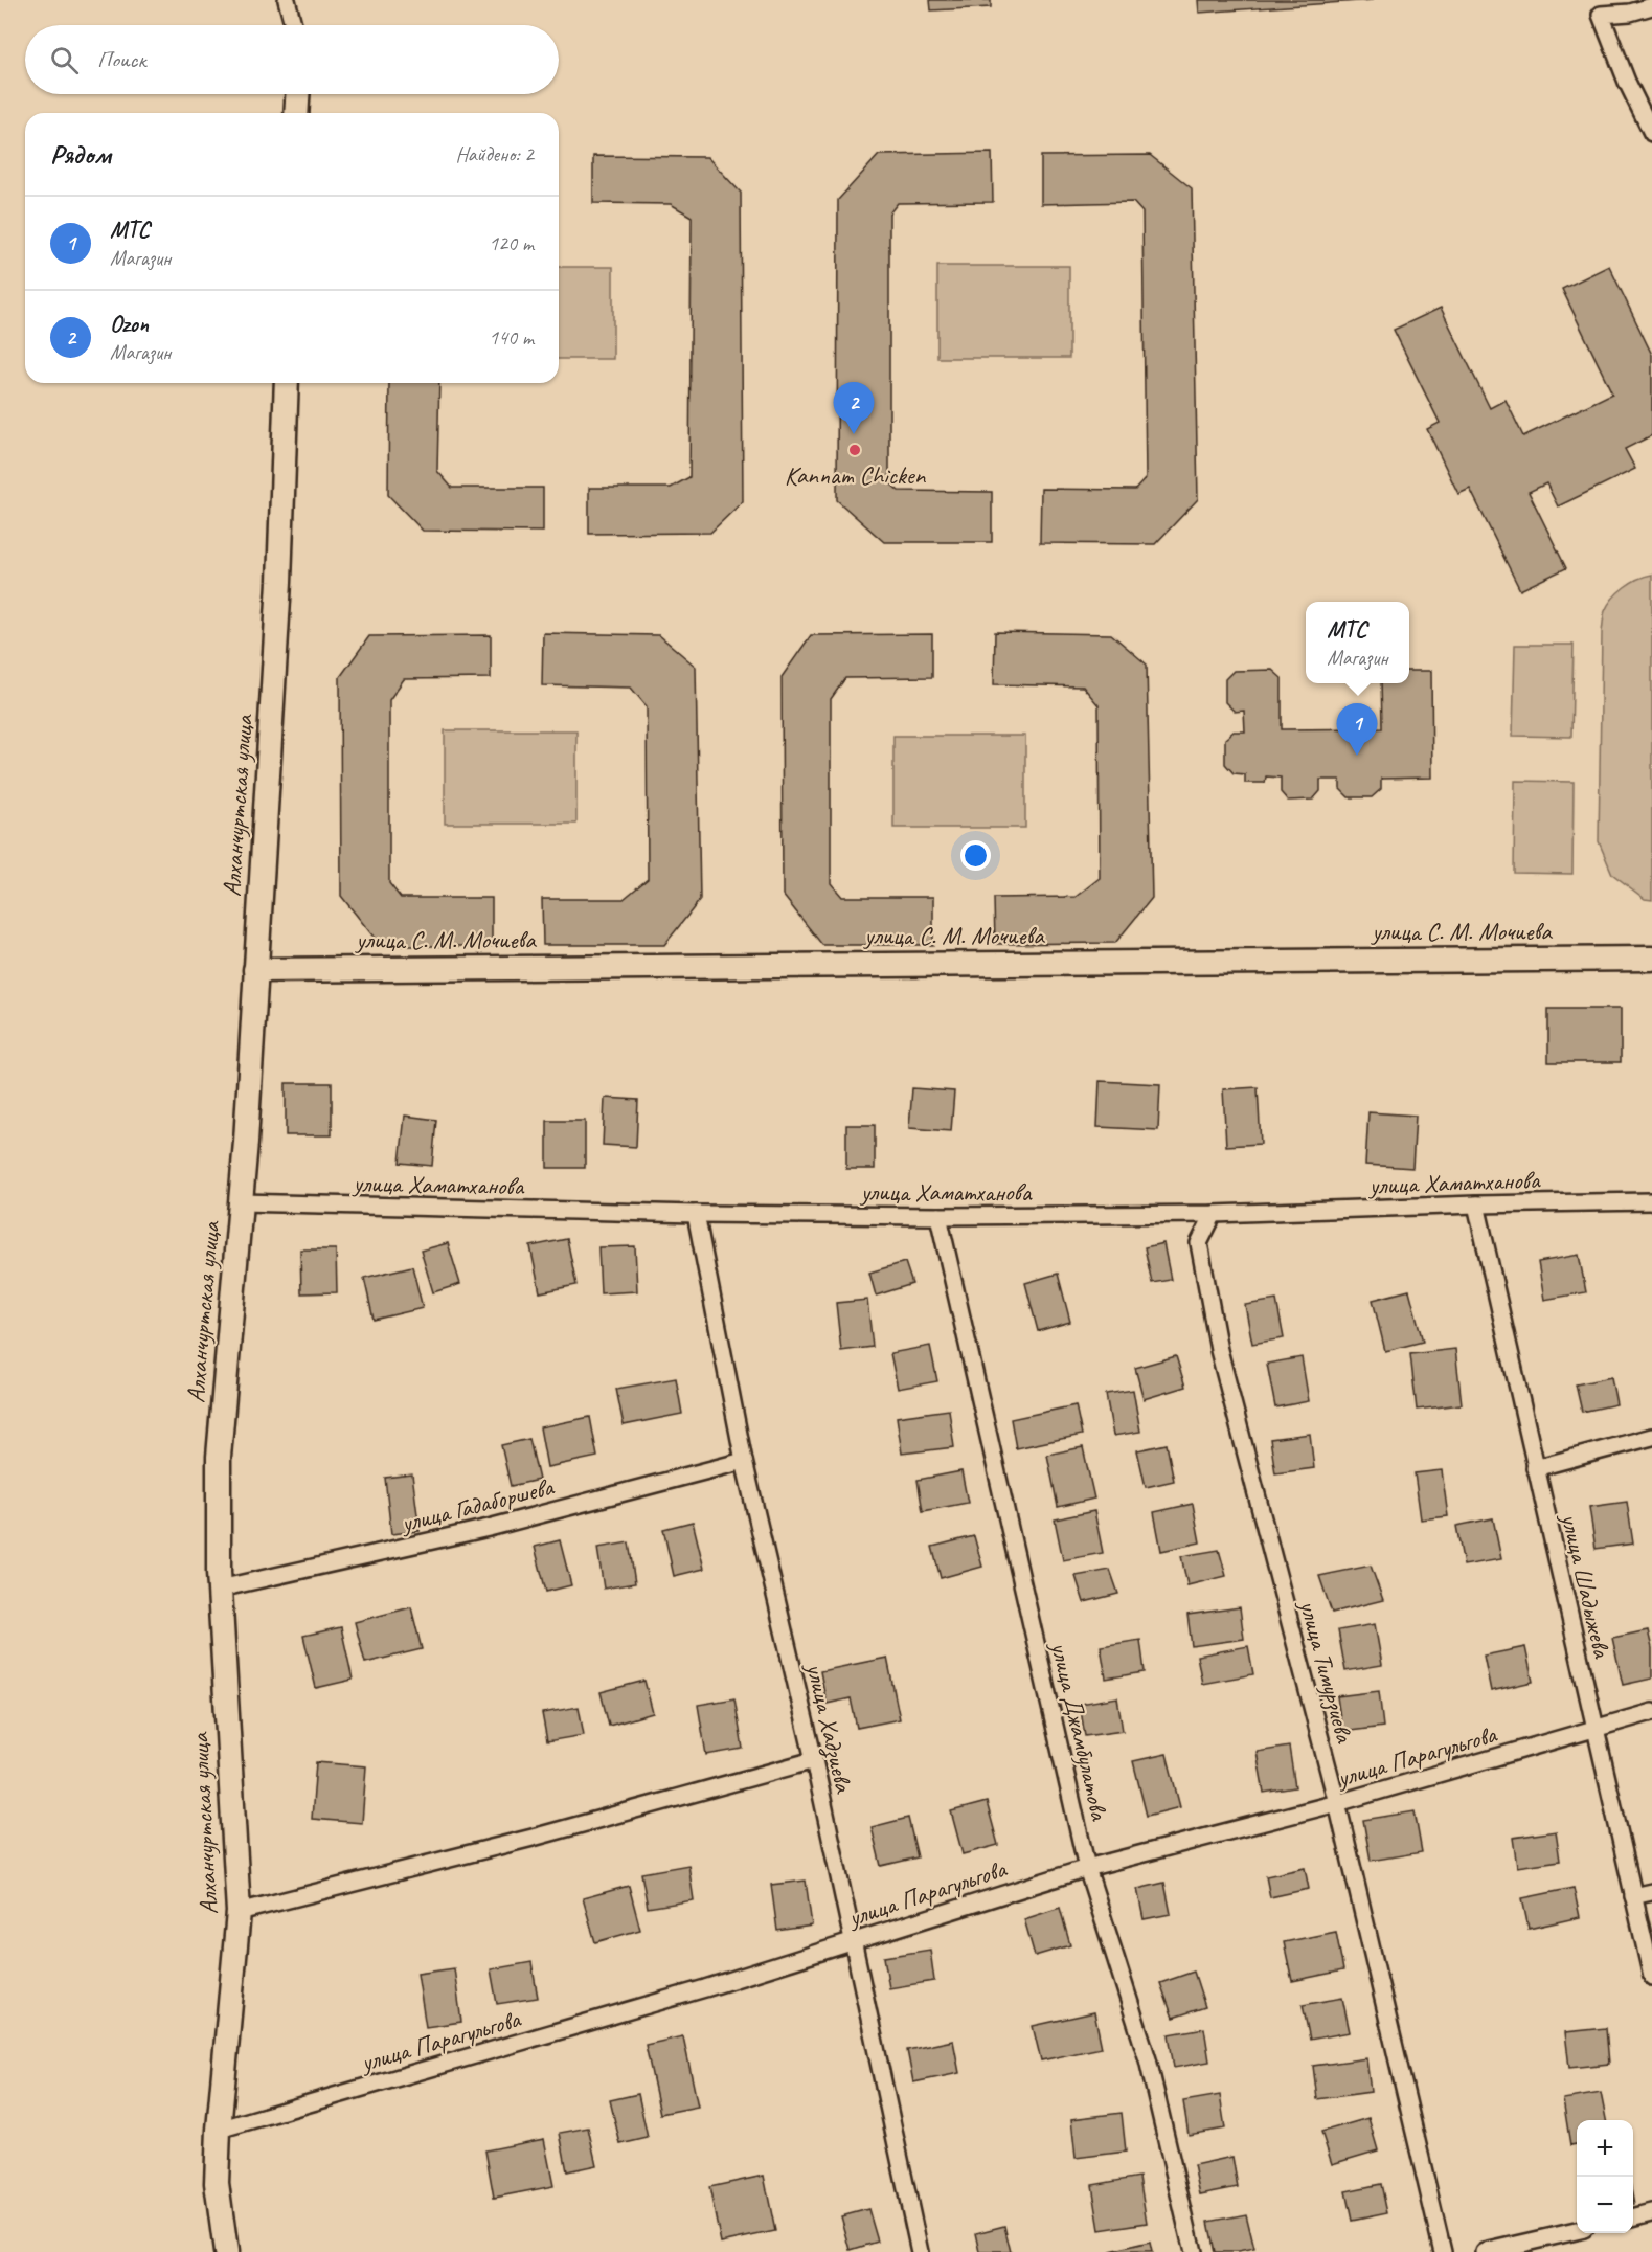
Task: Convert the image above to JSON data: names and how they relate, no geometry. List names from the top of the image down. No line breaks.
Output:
{"streets":{"street":["Алханчуртская улица","улица С. М. Мочиева","улица Хаматханова","улица Гадаборшева","улица Шадыжева","улица Тимурзиева","улица Хадзиева","улица Джамбулатова","улица Парагульгова"]},"crossings":[["Алханчуртская улица","улица С. М. Мочиева"],["Алханчуртская улица","улица Хаматханова"],["Алханчуртская улица","улица Гадаборшева"],["Алханчуртская улица","улица Парагульгова"],["улица Хаматханова","улица Шадыжева"],["улица Хаматханова","улица Тимурзиева"],["улица Хаматханова","улица Хадзиева"],["улица Хаматханова","улица Джамбулатова"],["улица Гадаборшева","улица Хадзиева"],["улица Шадыжева","улица Парагульгова"],["улица Тимурзиева","улица Парагульгова"],["улица Хадзиева","улица Парагульгова"],["улица Джамбулатова","улица Парагульгова"]],"places":["Kannam Chicken"],"page":{"search":"Поиск","heading":["Рядом","Найдено: 2"],"list":[{"mark":"1","name":"МТС","note":"Магазин","value":"120 m"},{"mark":"2","name":"Ozon","note":"Магазин","value":"140 m"}],"pins":["2","1"],"popup":["МТС","Магазин"],"map_buttons":["+","−"]}}
